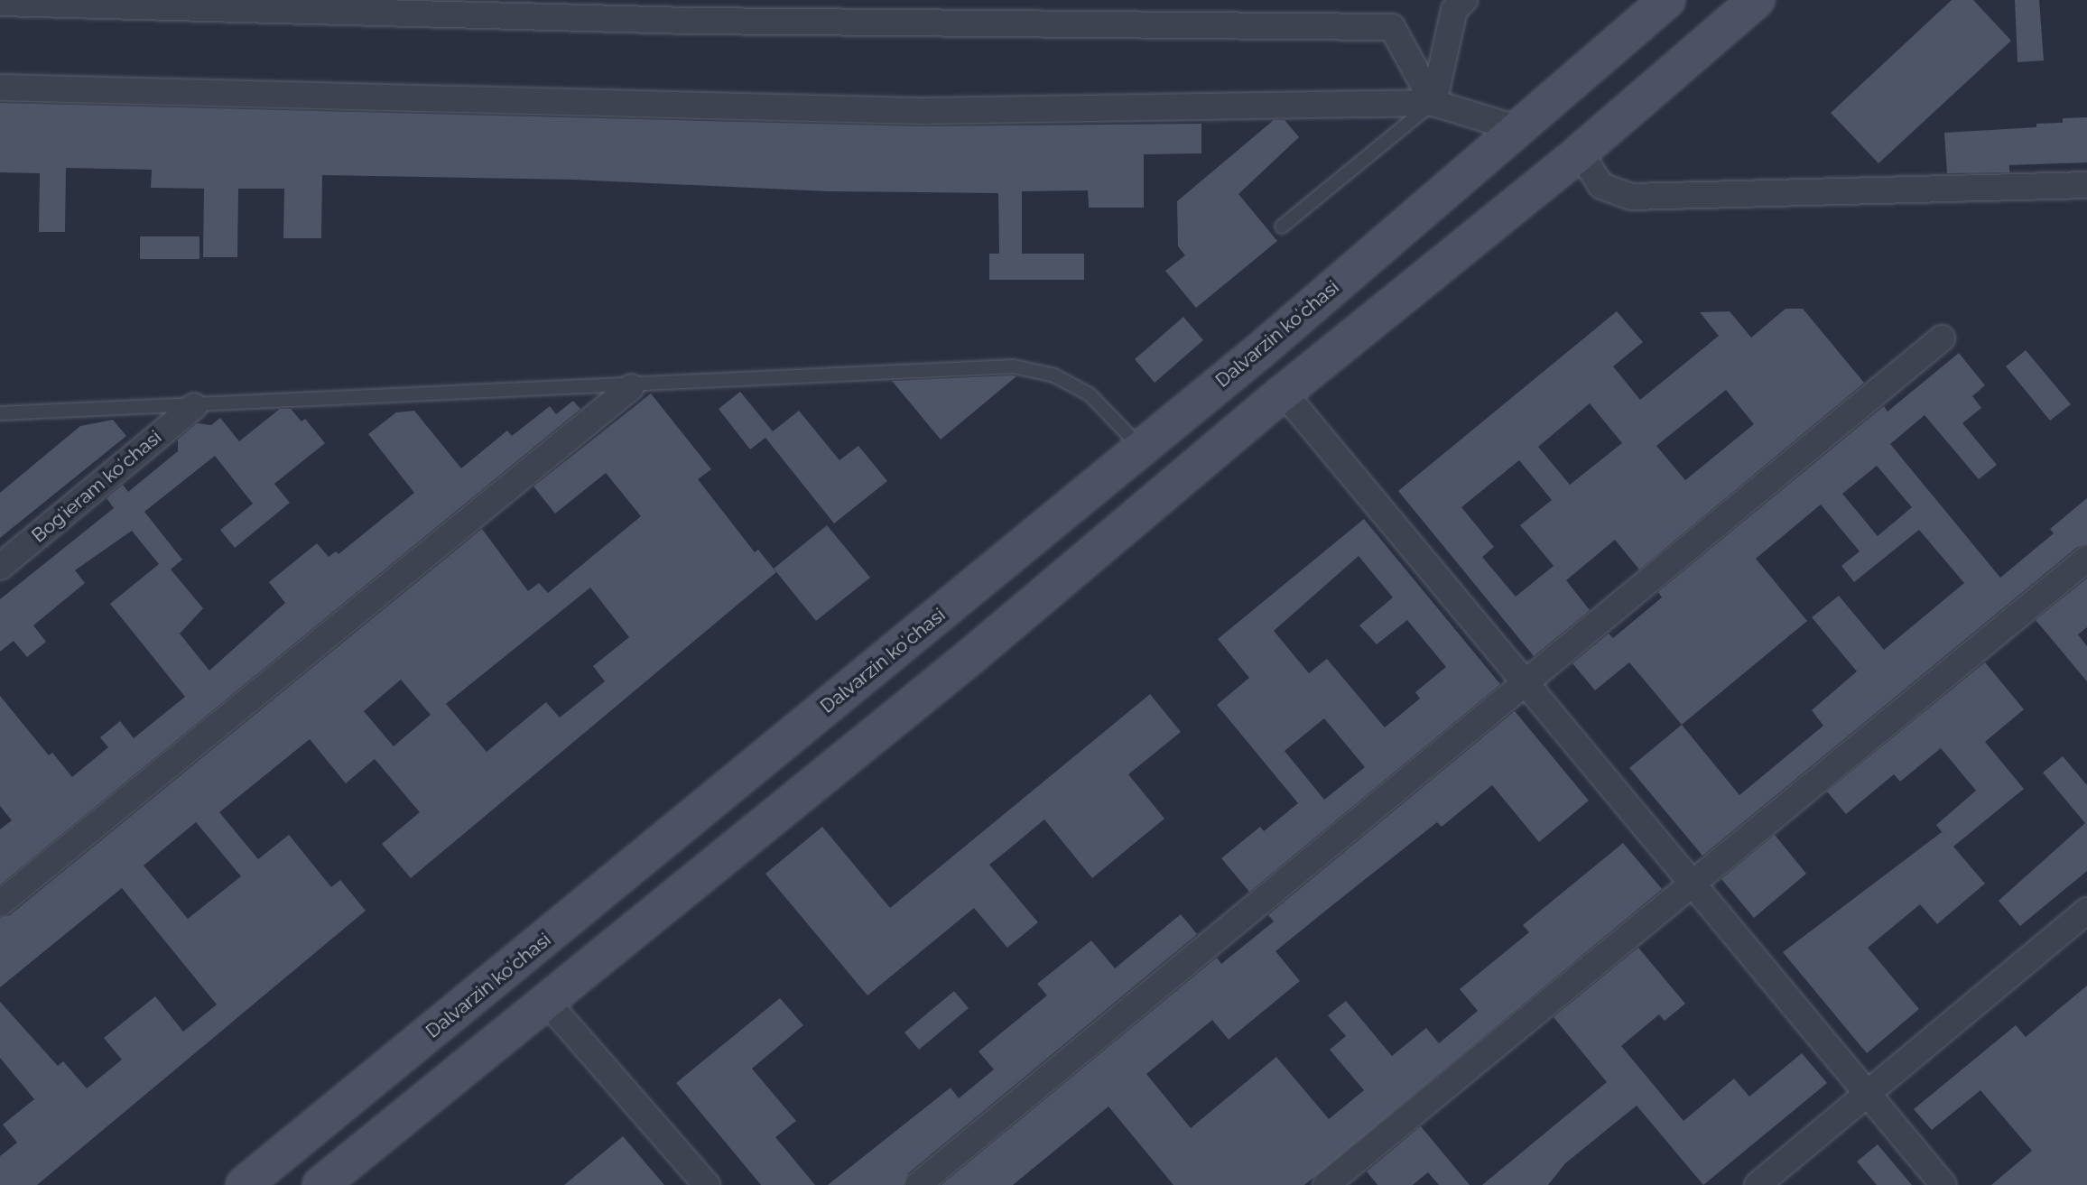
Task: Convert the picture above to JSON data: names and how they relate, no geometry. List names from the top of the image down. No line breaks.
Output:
{"streets":{"main road":["Dalvarzin koʻchasi"],"street":["Bogʻieram koʻchasi"]}}
